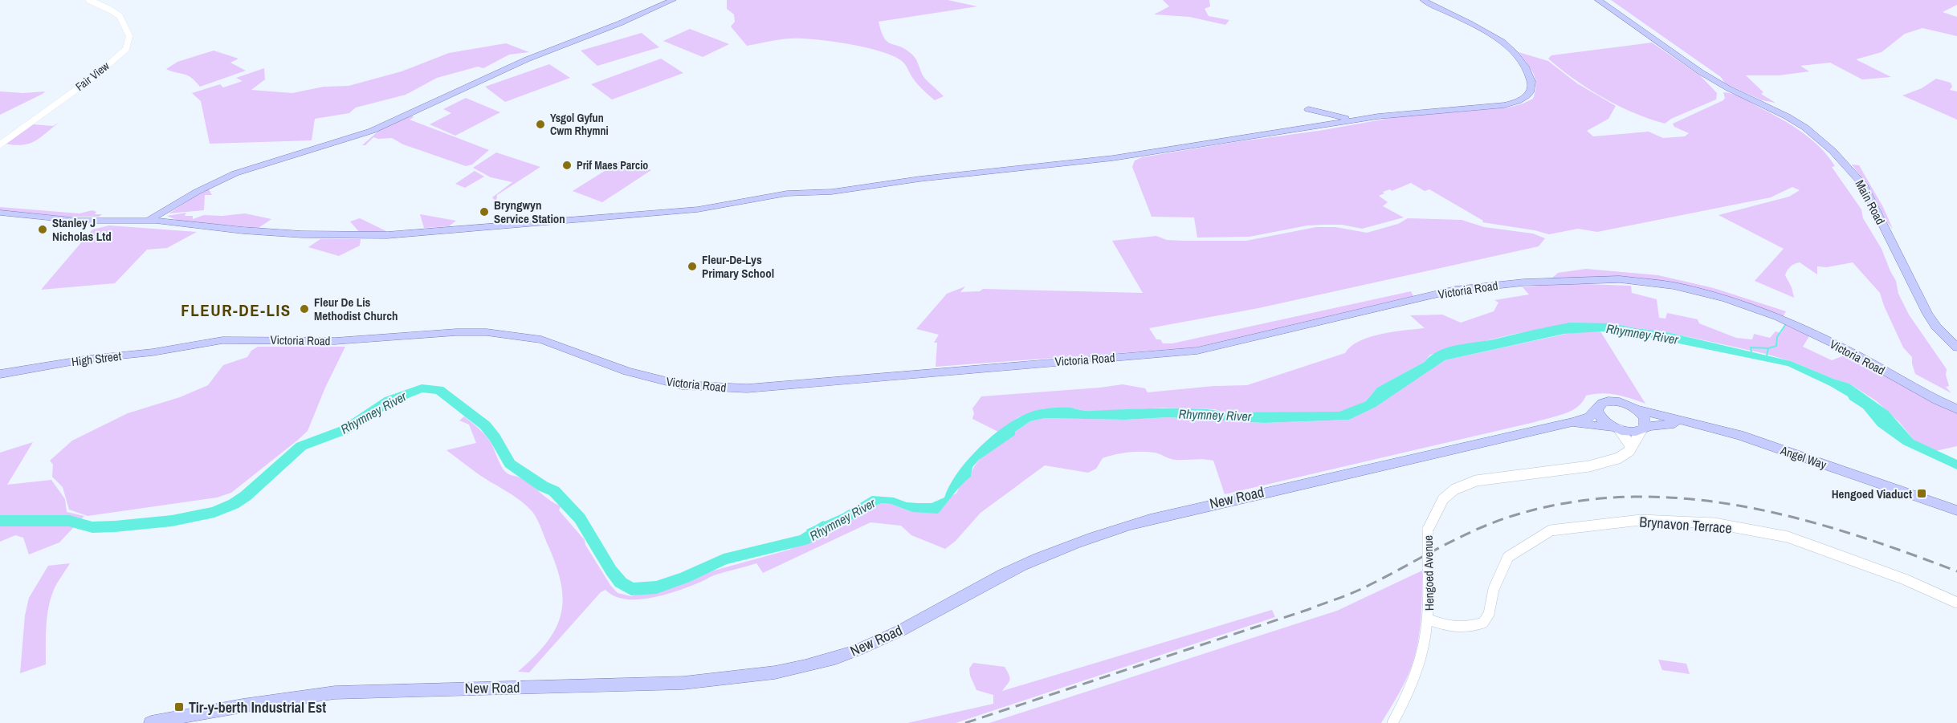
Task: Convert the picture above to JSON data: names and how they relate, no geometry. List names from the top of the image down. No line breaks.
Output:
{"streets":{"main road":["Main Road","Victoria Road","High Street","Angel Way","New Road"],"street":["Fair View","Brynavon Terrace","Hengoed Avenue"]},"crossings":[["Victoria Road","High Street"],["Angel Way","New Road"],["Brynavon Terrace","Hengoed Avenue"]],"districts":["FLEUR-DE-LIS"],"water":["Rhymney River"],"places":{"other":["Ysgol Gyfun Cwm Rhymni","Prif Maes Parcio","Bryngwyn Service Station","Stanley J Nicholas Ltd","Fleur-De-Lys Primary School","Fleur De Lis Methodist Church"],"transit":["Hengoed Viaduct","Tir-y-berth Industrial Est"]}}
